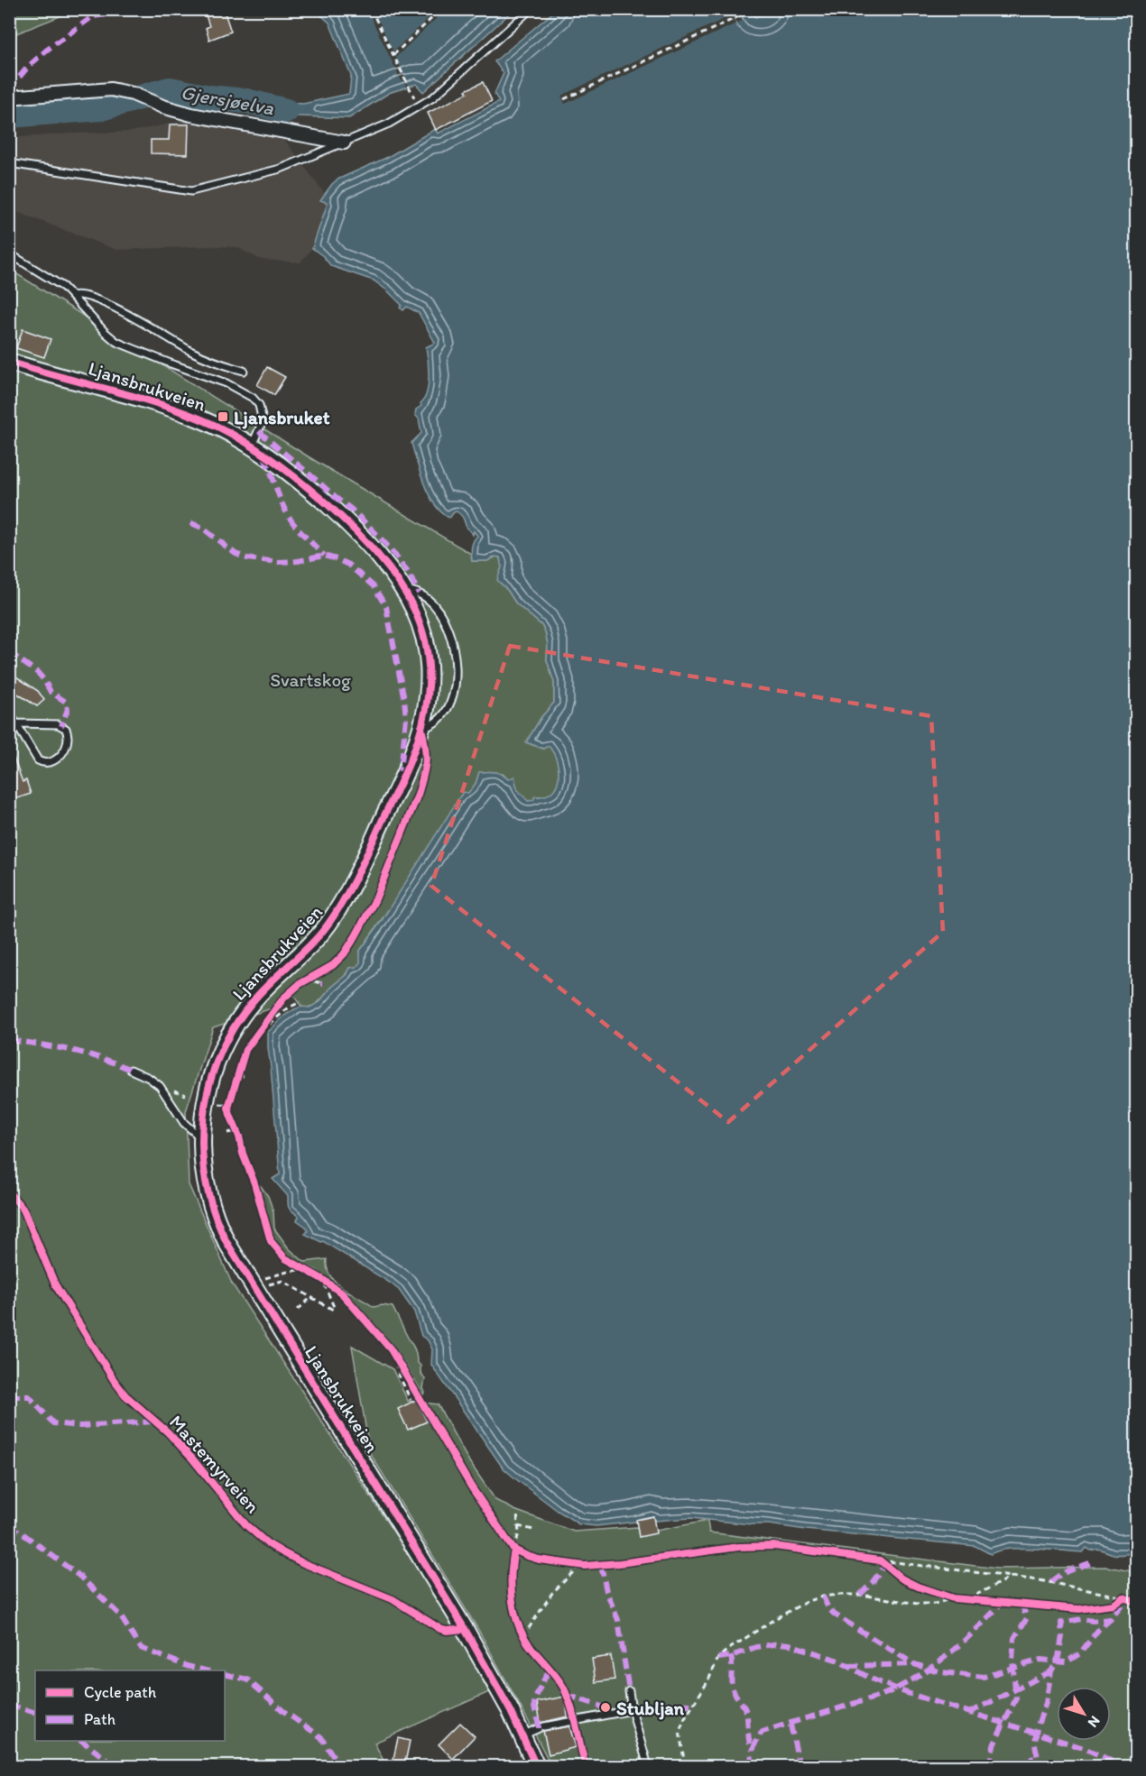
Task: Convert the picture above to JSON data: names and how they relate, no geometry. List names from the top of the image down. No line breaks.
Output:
{"streets":{"main road":["Ljansbrukveien"],"cycle path":["Mastemyrveien"]},"water":["Gjersjøelva"],"parks":["Svartskog"],"places":{"transit":["Ljansbruket"],"other":["Stubljan"]},"legend":["Cycle path","Path"],"north":"bottom right"}
